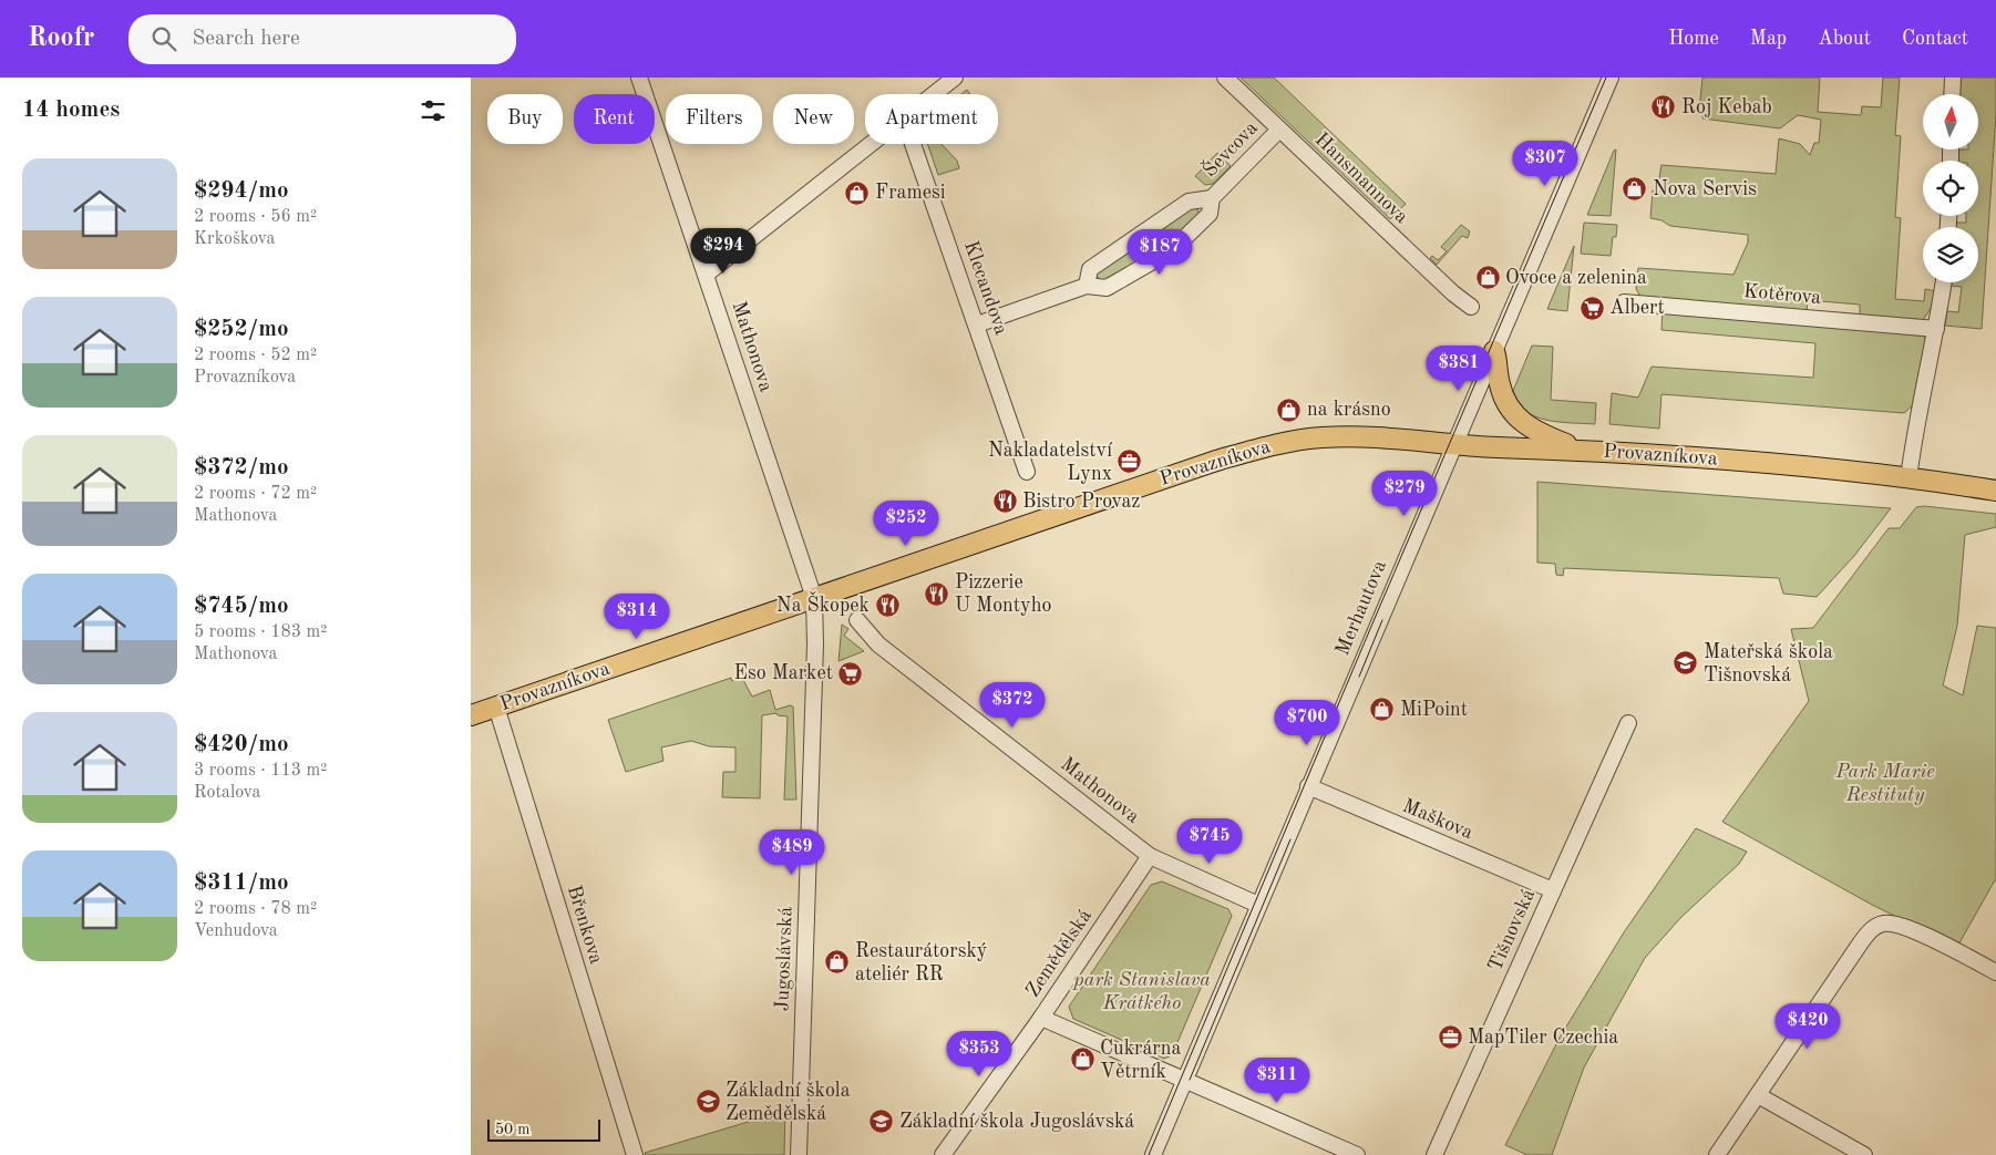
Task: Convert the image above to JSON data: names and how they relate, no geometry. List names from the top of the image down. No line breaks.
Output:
{"streets":{"main road":["Provazníkova"],"street":["Ševcova","Hansmannova","Klecandova","Kotěrova","Mathonova","Merhautova","Maškova","Břenkova","Tišnovská","Zemědělská","Jugoslávská"]},"crossings":[["Ševcova","Hansmannova"],["Ševcova","Klecandova"],["Mathonova","Provazníkova"],["Mathonova","Merhautova"],["Mathonova","Zemědělská"],["Mathonova","Jugoslávská"],["Provazníkova","Merhautova"],["Provazníkova","Břenkova"],["Provazníkova","Jugoslávská"],["Merhautova","Maškova"],["Maškova","Tišnovská"]],"parks":["Park Marie Restituty","park Stanislava Krátkého"],"places":{"restaurant":["Roj Kebab","Bistro Provaz","Pizzerie U Montyho","Na Škopek"],"shop":["Nova Servis","Framesi","Ovoce a zelenina","na krásno","MiPoint","Restaurátorský ateliér RR","Cukrárna Větrník"],"supermarket":["Albert","Eso Market"],"office":["Nakladatelství Lynx","MapTiler Czechia"],"school or university":["Mateřská škola Tišnovská","Základní škola Zemědělská","Základní škola Jugoslávská"]},"scale_bar":"50 m","north":"top","page":{"header":"Roofr","search":"Search here","nav":["Home","Map","About","Contact"],"heading":"14 homes","chip":["Buy","Rent","Filters","New","Apartment"],"price":["$307","$294","$187","$381","$279","$252","$314","$372","$700","$745","$489","$420","$353","$311"],"list":[{"name":"$294/mo","note":"2 rooms · 56 m² · Krkoškova"},{"name":"$252/mo","note":"2 rooms · 52 m² · Provazníkova"},{"name":"$372/mo","note":"2 rooms · 72 m² · Mathonova"},{"name":"$745/mo","note":"5 rooms · 183 m² · Mathonova"},{"name":"$420/mo","note":"3 rooms · 113 m² · Rotalova"},{"name":"$311/mo","note":"2 rooms · 78 m² · Venhudova"}],"scale":"50 m"}}
